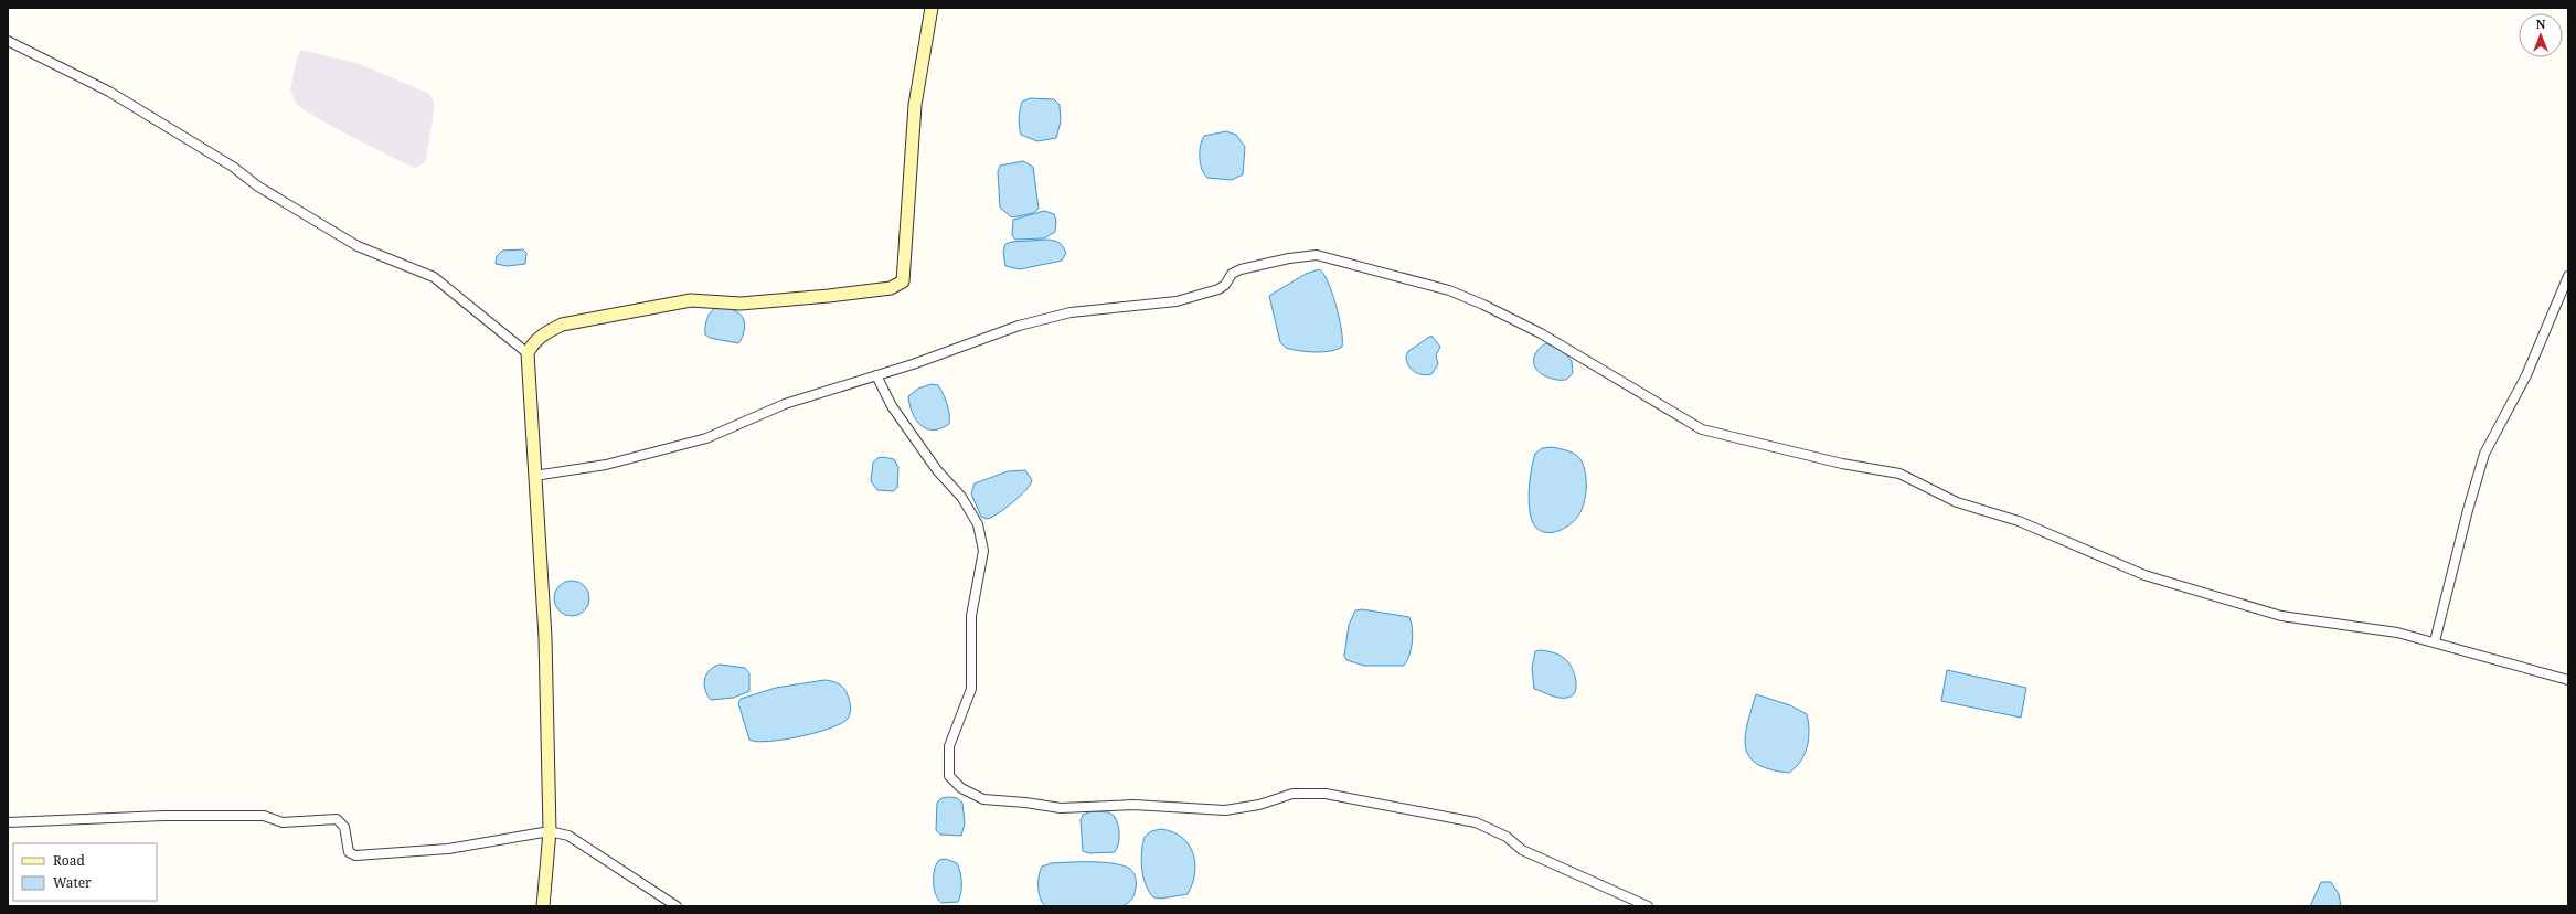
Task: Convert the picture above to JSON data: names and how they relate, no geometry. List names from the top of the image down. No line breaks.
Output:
{"legend":["Road","Water"],"north":"top"}
